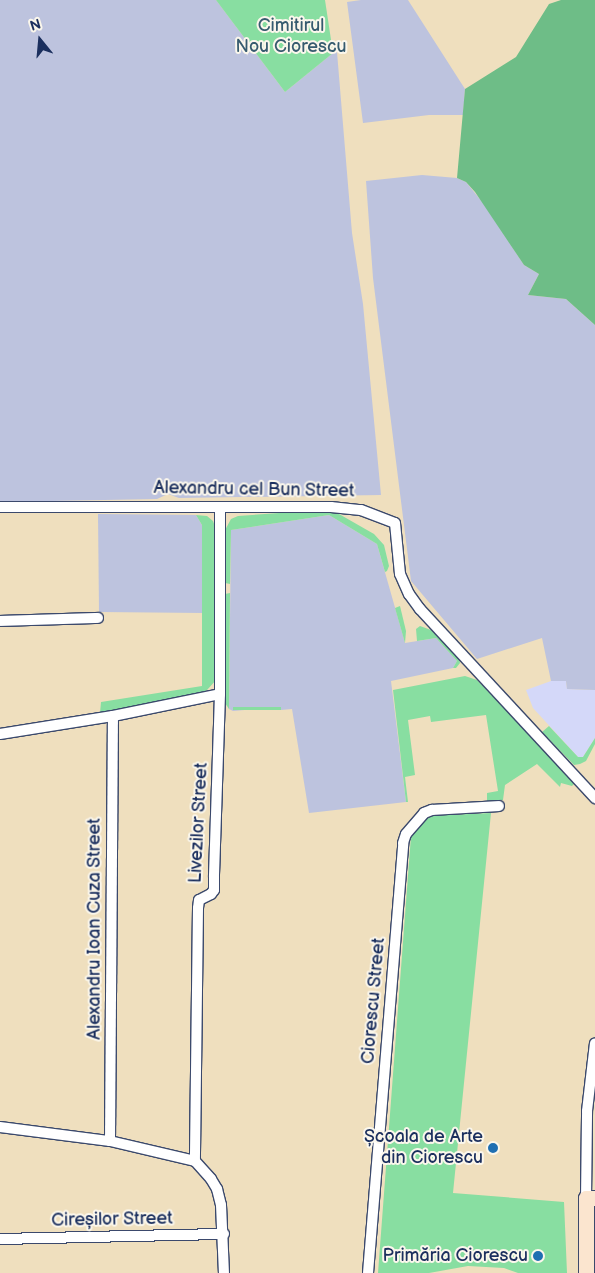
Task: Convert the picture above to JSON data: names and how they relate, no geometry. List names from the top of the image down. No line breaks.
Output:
{"streets":{"street":["Alexandru cel Bun Street","Livezilor Street","Alexandru Ioan Cuza Street","Ciorescu Street","Cireșilor Street"]},"crossings":[["Alexandru cel Bun Street","Livezilor Street"]],"parks":["Cimitirul Nou Ciorescu"],"places":["Școala de Arte din Ciorescu","Primăria Ciorescu"],"north":"top"}
